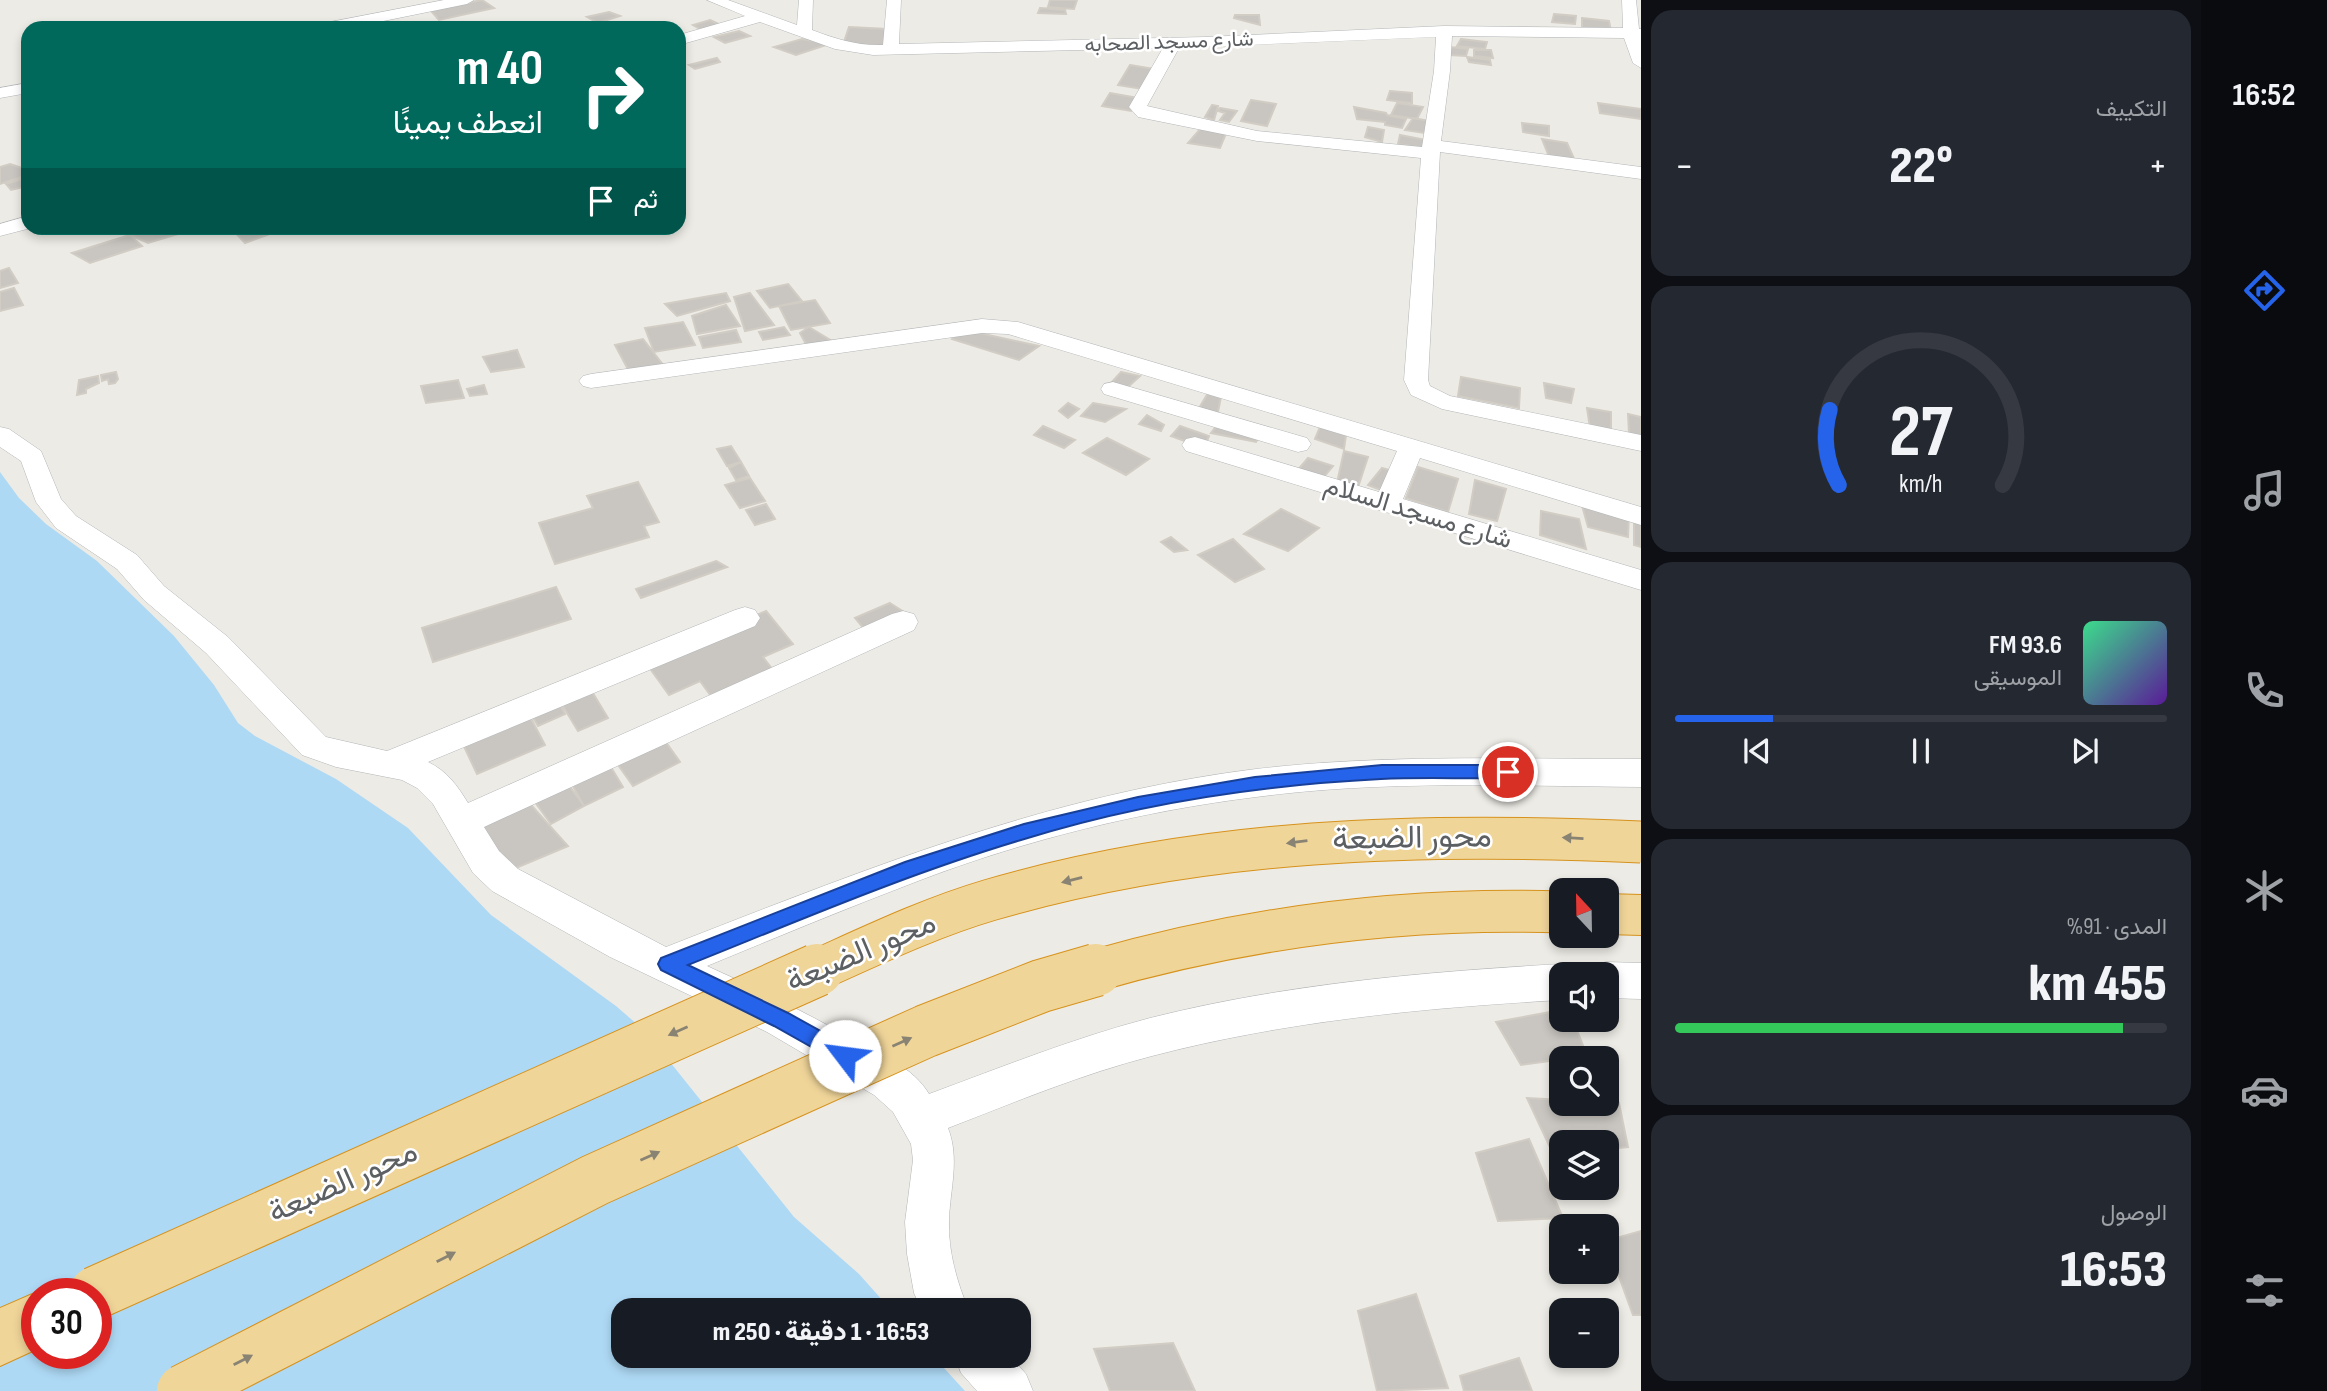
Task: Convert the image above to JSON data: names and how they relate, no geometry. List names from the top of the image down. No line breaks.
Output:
{"streets":{"highway":["محور الضبعة"],"street":["شارع مسجد الصحابه","شارع مسجد السلام"]},"north":"top","page":{"tabs":"16:52","tile":["التكييف",["المدى · 91%","455 km"],["الوصول","16:53"]],"turn":["40 m","انعطف يمينًا"],"heat":["−","22°","+"],"then":"ثم","song":["93.6 FM","الموسيقى"],"map_buttons":["+","−"],"limit":"30","trip":"16:53 · 1 دقيقة · 250 m","gauge":["27","km/h"]}}
